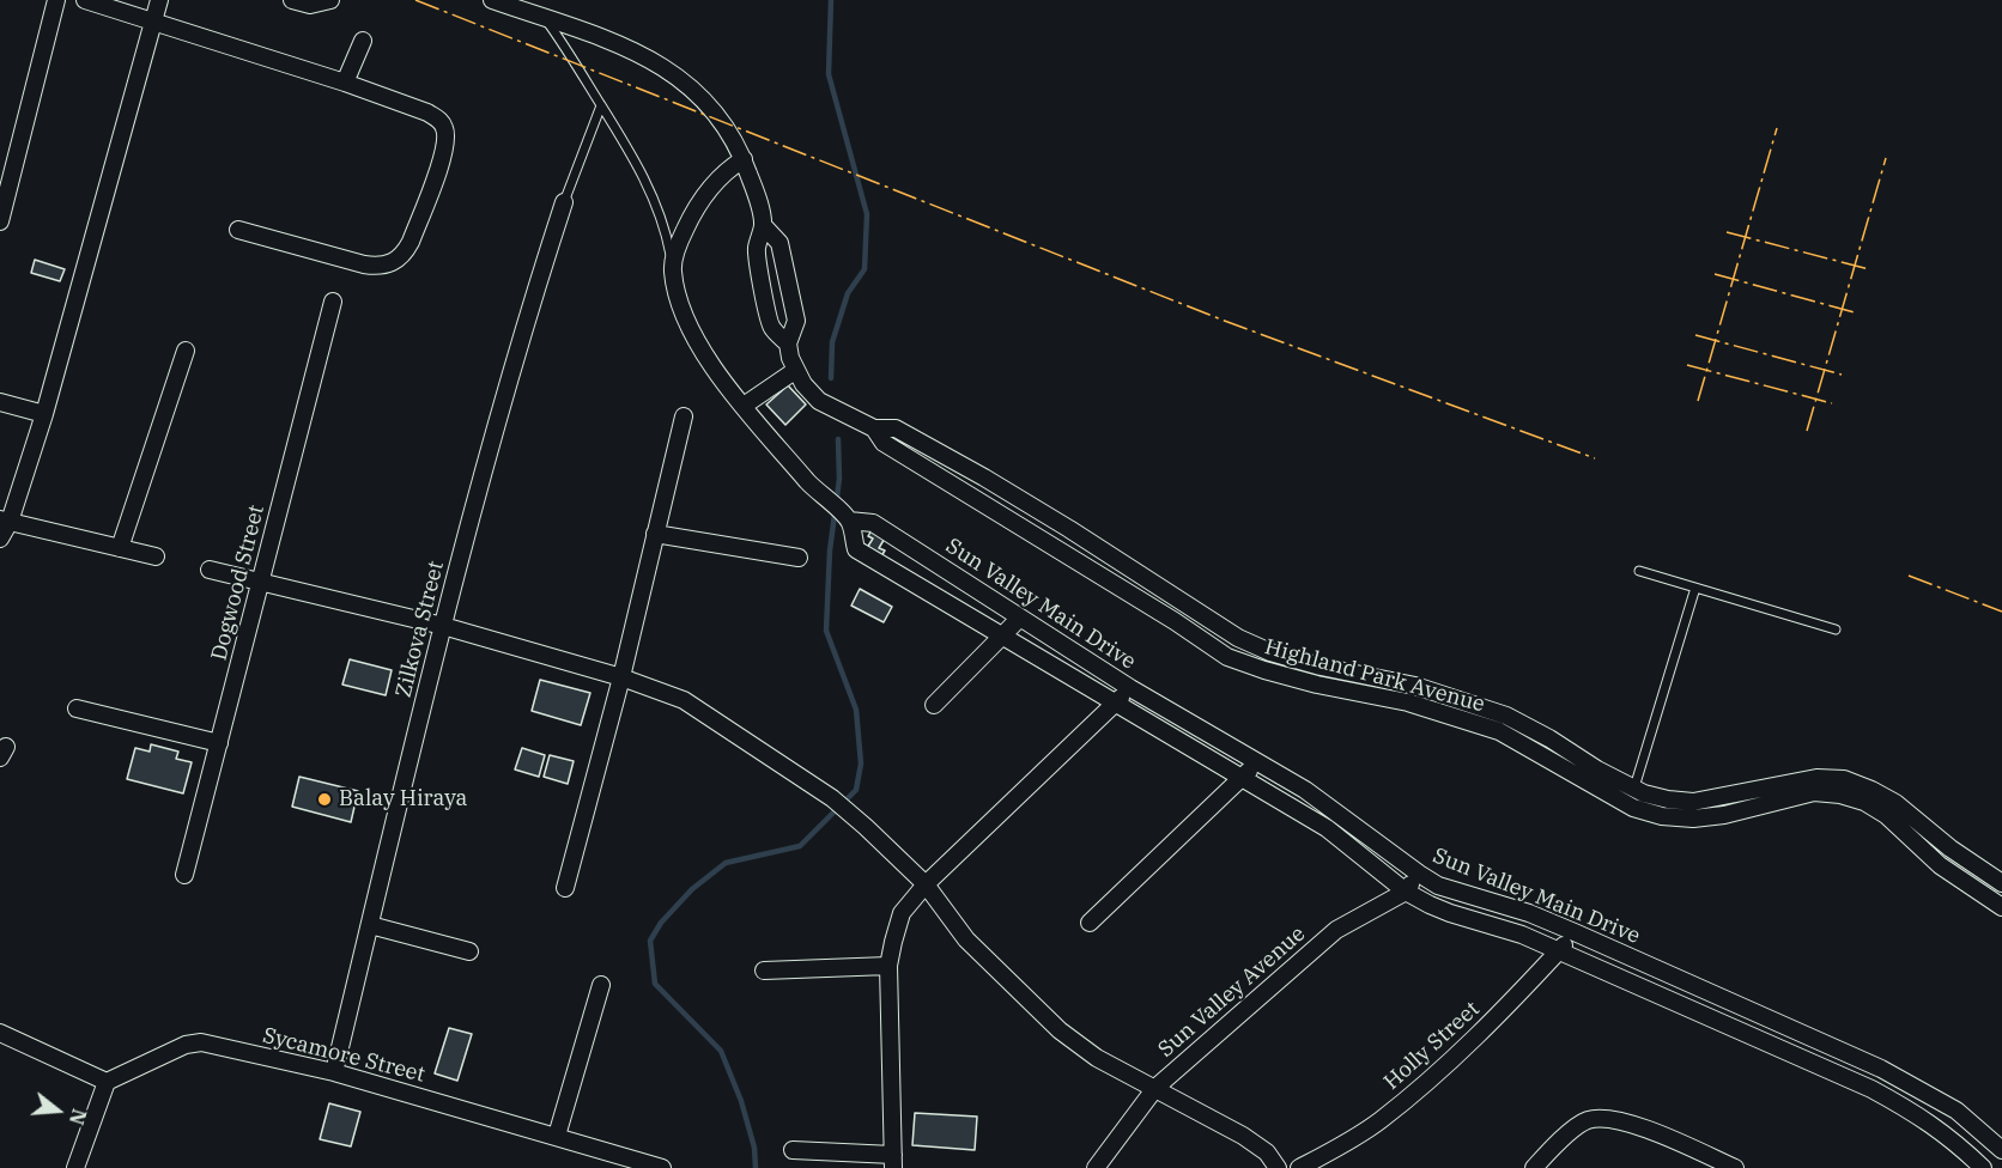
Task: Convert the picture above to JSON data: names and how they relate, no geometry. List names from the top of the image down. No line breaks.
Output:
{"streets":{"street":["Dogwood Street","Sun Valley Main Drive","Zilkova Street","Highland Park Avenue","Sun Valley Avenue","Holly Street","Sycamore Street"]},"crossings":[["Sun Valley Main Drive","Highland Park Avenue"],["Sun Valley Main Drive","Sun Valley Avenue"],["Sun Valley Main Drive","Holly Street"],["Zilkova Street","Sycamore Street"]],"places":["Balay Hiraya"],"north":"right"}
